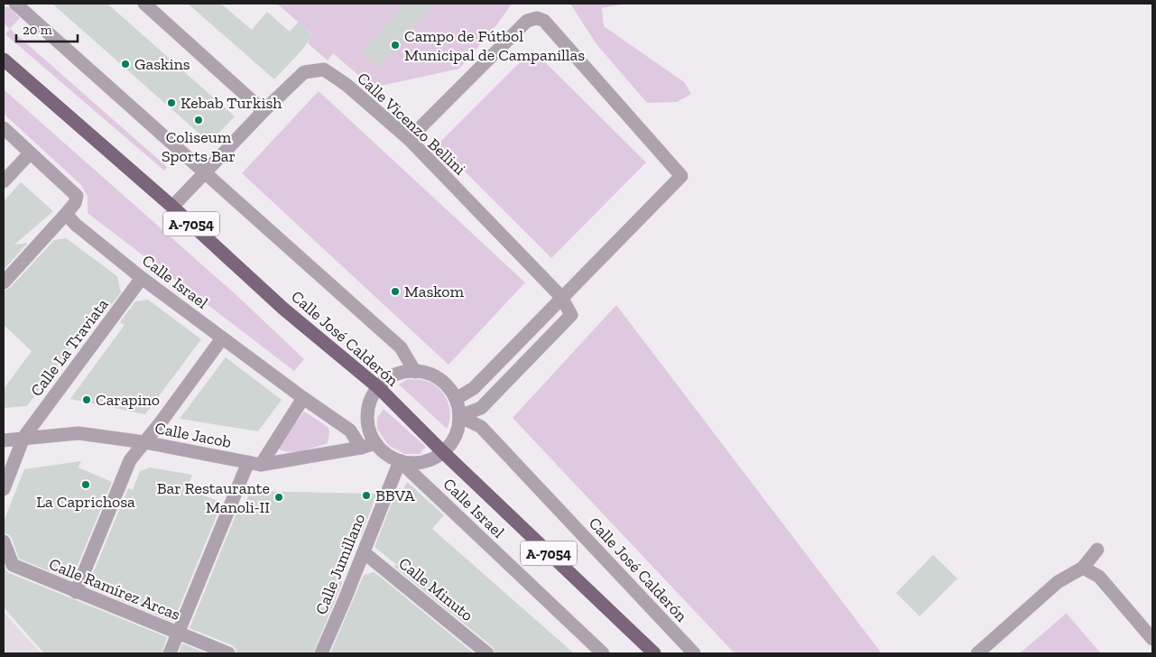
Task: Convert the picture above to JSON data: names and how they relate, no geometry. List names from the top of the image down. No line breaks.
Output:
{"streets":{"main road":["A-7054","Calle José Calderón"],"street":["Calle Vicenzo Bellini","Calle Israel","Calle La Traviata","Calle Jacob","Calle Jumillano","Calle Ramírez Arcas","Calle Minuto"]},"crossings":[["Calle Vicenzo Bellini","Calle José Calderón"],["Calle Israel","Calle La Traviata"],["Calle Israel","Calle Jacob"],["Calle Israel","Calle Jumillano"],["Calle La Traviata","Calle Jacob"],["Calle Jumillano","Calle Minuto"]],"places":["Campo de Fútbol Municipal de Campanillas","Gaskins","Kebab Turkish","Coliseum Sports Bar","Maskom","Carapino","La Caprichosa","BBVA","Bar Restaurante Manoli-II"],"scale_bar":"20 m"}
